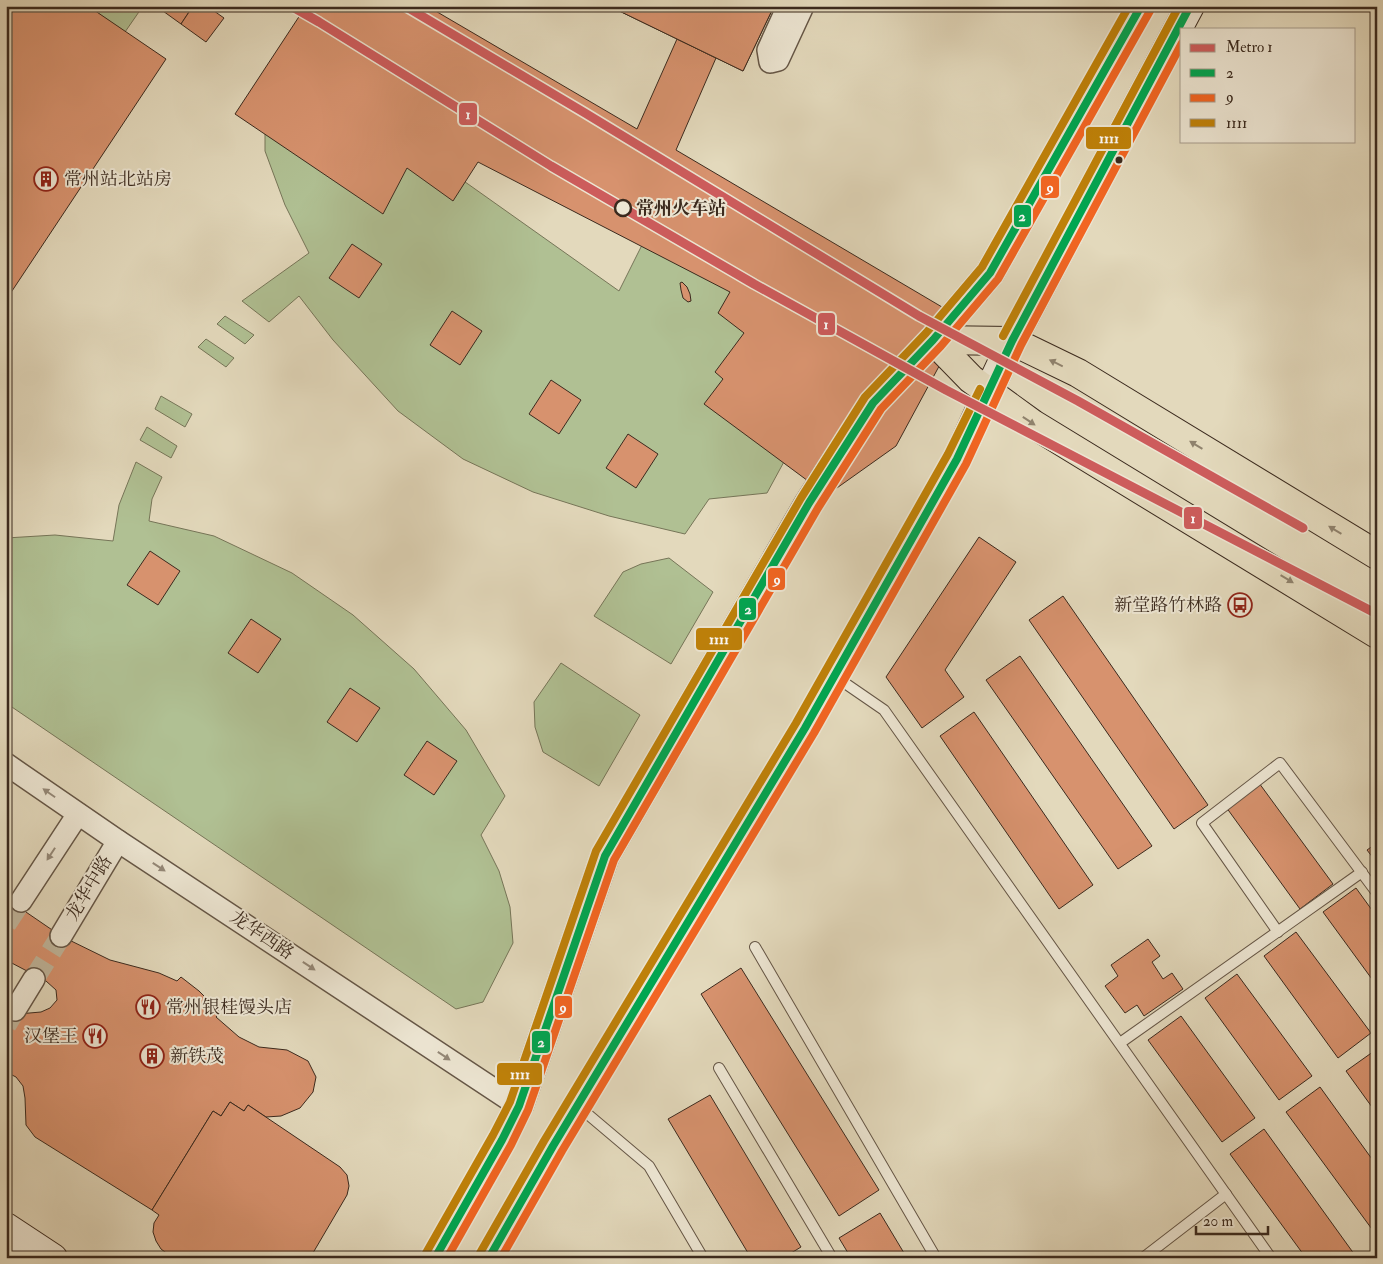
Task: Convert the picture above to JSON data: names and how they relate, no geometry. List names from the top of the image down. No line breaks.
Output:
{"streets":{"street":["龙华中路","龙华西路"]},"crossings":[["龙华中路","龙华西路"]],"places":{"building":["常州站北站房","新铁茂"],"other":["常州火车站"],"bus stop":["新堂路竹林路"],"restaurant":["常州银桂馒头店","汉堡王"]},"lines":["metro line 1","transit line 2","transit line 1111","transit line 9"],"legend":["Metro 1","2","9","1111"],"scale_bar":"20 m"}
